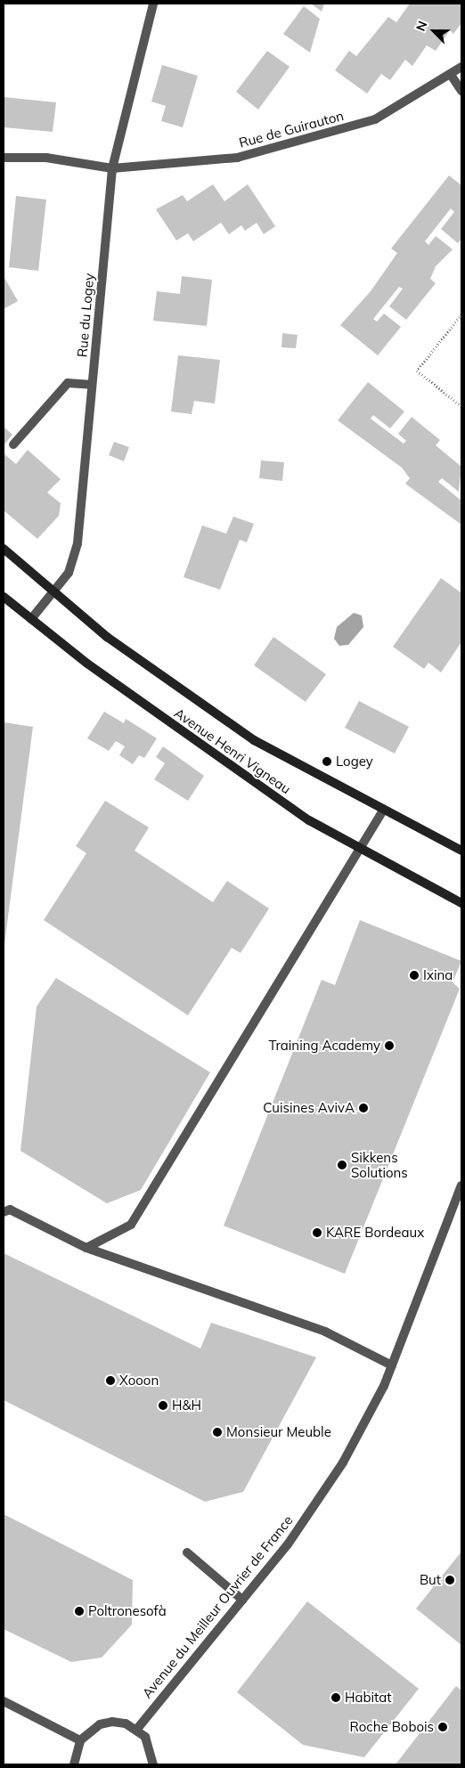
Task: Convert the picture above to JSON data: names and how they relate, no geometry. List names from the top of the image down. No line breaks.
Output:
{"streets":{"street":["Rue de Guirauton","Rue du Logey","Avenue Henri Vigneau","Avenue du Meilleur Ouvrier de France"]},"crossings":[["Rue de Guirauton","Rue du Logey"],["Rue du Logey","Avenue Henri Vigneau"]],"places":["Logey","Ixina","Training Academy","Cuisines AvivA","Sikkens Solutions","KARE Bordeaux","Xooon","H&H","Monsieur Meuble","But","Poltronesofà","Habitat","Roche Bobois"],"north":"top left"}
